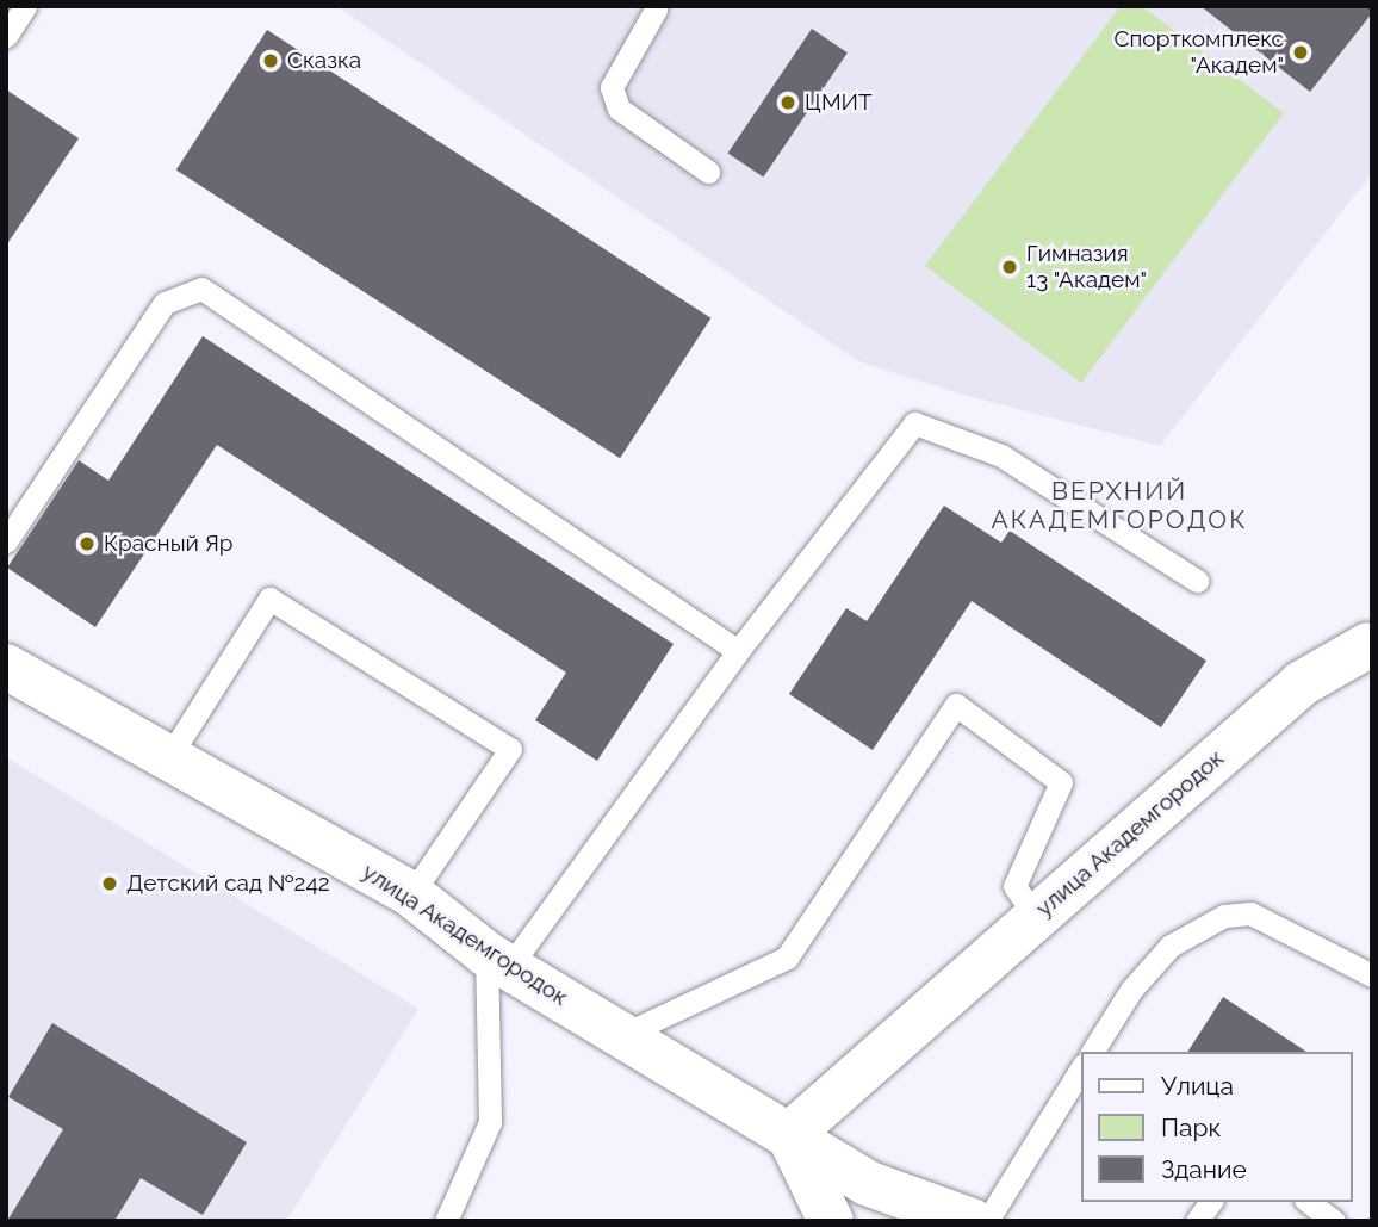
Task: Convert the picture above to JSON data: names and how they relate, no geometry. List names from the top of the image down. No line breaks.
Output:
{"streets":{"street":["улица Академгородок"]},"districts":["ВЕРХНИЙ АКАДЕМГОРОДОК"],"places":["Спорткомплекс \"Академ\"","Сказка","ЦМИТ","Гимназия 13 \"Академ\"","Красный Яр","Детский сад №242"],"legend":["Улица","Парк","Здание"]}
